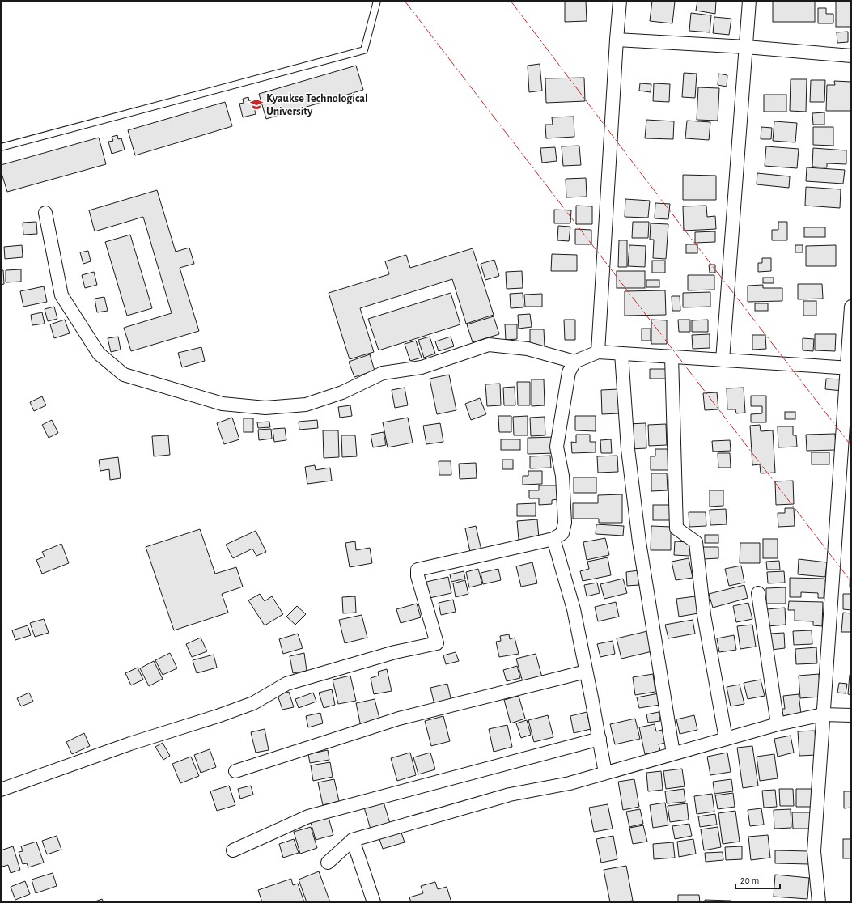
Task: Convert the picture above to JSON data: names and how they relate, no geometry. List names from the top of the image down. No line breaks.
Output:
{"places":{"school or university":["Kyaukse Technological University"]},"scale_bar":"20 m"}
